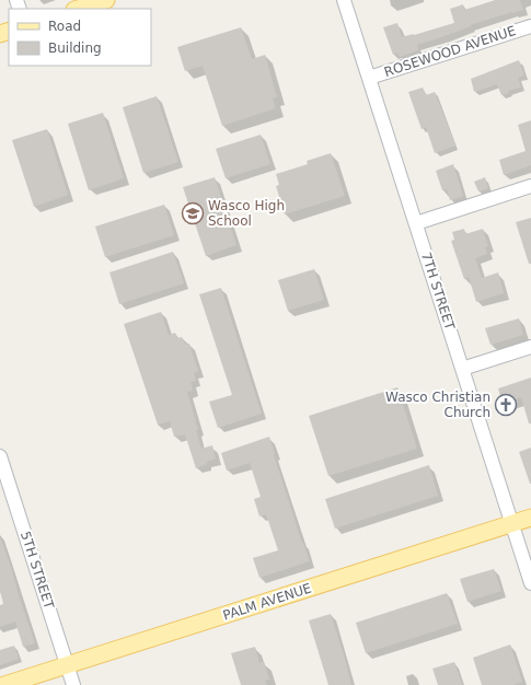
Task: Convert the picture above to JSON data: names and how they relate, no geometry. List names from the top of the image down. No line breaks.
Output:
{"streets":{"main road":["PALM AVENUE"],"street":["ROSEWOOD AVENUE","7TH STREET","5TH STREET"]},"crossings":[["ROSEWOOD AVENUE","7TH STREET"],["7TH STREET","PALM AVENUE"],["5TH STREET","PALM AVENUE"]],"places":{"school or university":["Wasco High School"],"church":["Wasco Christian Church"]},"legend":["Road","Building"]}
